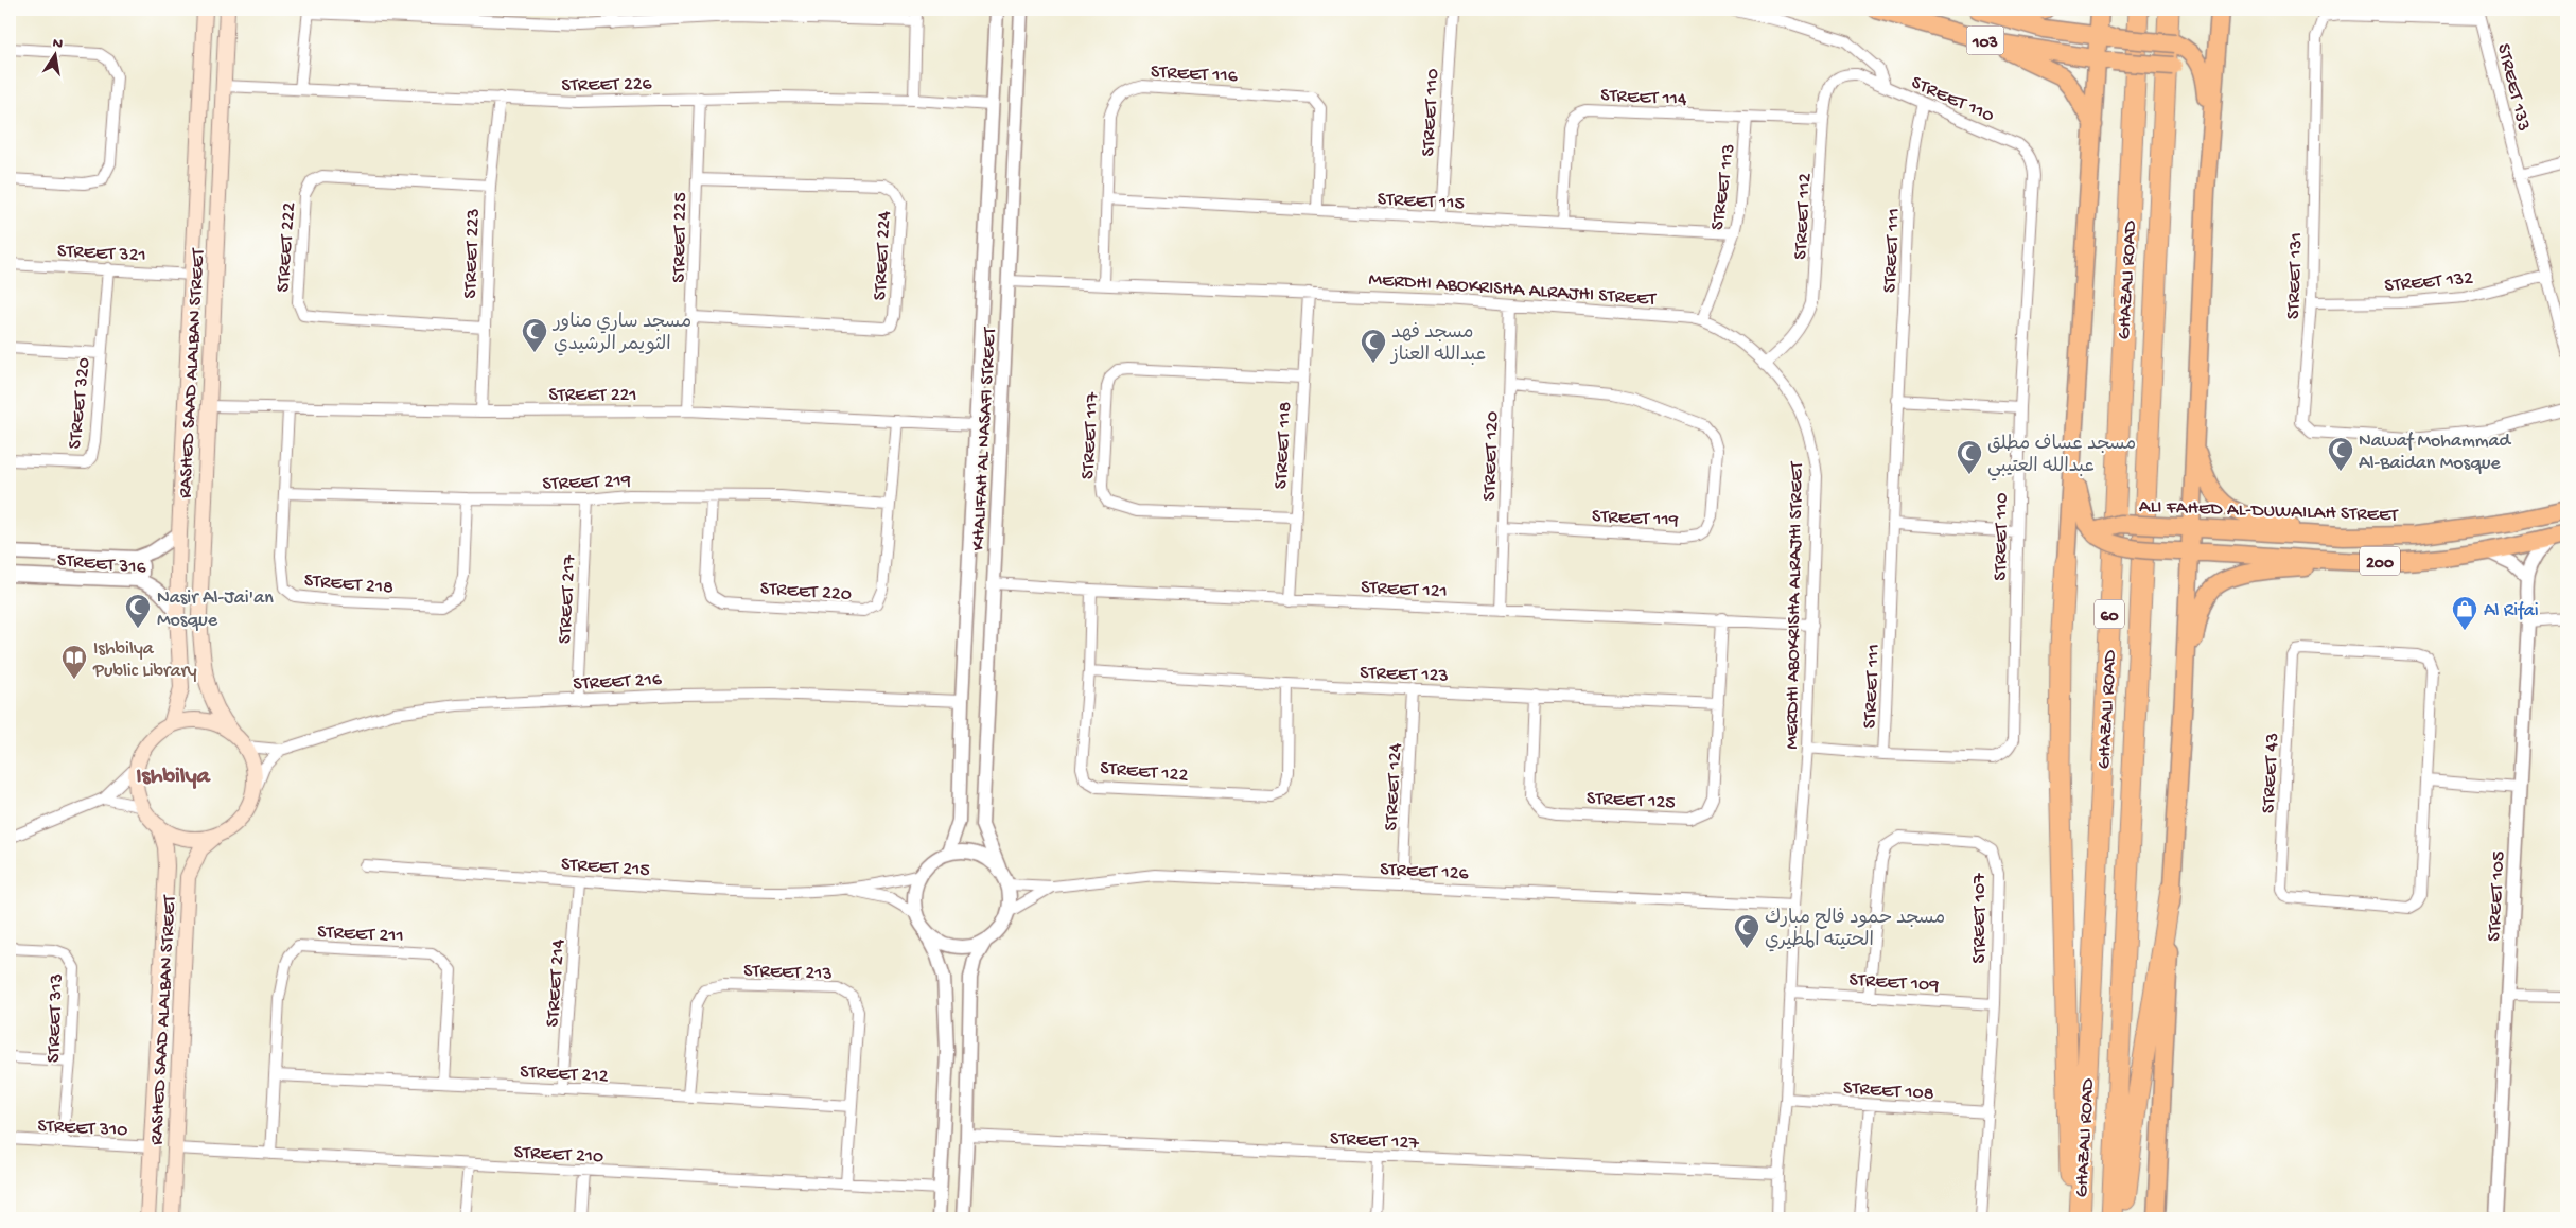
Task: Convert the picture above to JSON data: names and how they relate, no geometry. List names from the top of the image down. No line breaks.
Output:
{"streets":{"highway":["GHAZALI ROAD","60"],"main road":["103","RASHED SAAD ALALBAN STREET","ALI FAHED AL-DUWAILAH STREET","200"],"street":["STREET 116","STREET 226","STREET 133","STREET 114","STREET 110","STREET 113","STREET 115","STREET 112","STREET 225","STREET 222","STREET 111","STREET 321","STREET 223","STREET 224","STREET 131","STREET 132","MERDHI ABOKRISHA ALRAJHI STREET","STREET 221","STREET 320","STREET 117","KHALIFAH AL NASAFI STREET","STREET 118","STREET 120","STREET 219","STREET 119","STREET 316","STREET 218","STREET 121","STREET 220","STREET 217","STREET 123","STREET 216","STREET 122","STREET 43","STREET 124","STREET 125","STREET 215","STREET 126","STREET 105","STREET 107","STREET 211","STREET 213","STREET 109","STREET 214","STREET 313","STREET 212","STREET 108","STREET 310","STREET 127","STREET 210"]},"crossings":[["STREET 116","STREET 115"],["STREET 116","MERDHI ABOKRISHA ALRAJHI STREET"],["STREET 226","STREET 225"],["STREET 226","STREET 223"],["STREET 226","RASHED SAAD ALALBAN STREET"],["STREET 226","KHALIFAH AL NASAFI STREET"],["STREET 133","STREET 131"],["STREET 133","STREET 132"],["STREET 114","STREET 113"],["STREET 114","STREET 115"],["STREET 114","STREET 112"],["STREET 110","STREET 115"],["STREET 110","STREET 112"],["STREET 110","STREET 111"],["STREET 110","MERDHI ABOKRISHA ALRAJHI STREET"],["STREET 113","STREET 115"],["STREET 113","MERDHI ABOKRISHA ALRAJHI STREET"],["STREET 112","MERDHI ABOKRISHA ALRAJHI STREET"],["STREET 225","STREET 224"],["STREET 225","STREET 221"],["STREET 222","STREET 223"],["STREET 321","RASHED SAAD ALALBAN STREET"],["STREET 321","STREET 320"],["STREET 223","STREET 221"],["STREET 131","STREET 132"],["MERDHI ABOKRISHA ALRAJHI STREET","KHALIFAH AL NASAFI STREET"],["MERDHI ABOKRISHA ALRAJHI STREET","STREET 118"],["MERDHI ABOKRISHA ALRAJHI STREET","STREET 120"],["MERDHI ABOKRISHA ALRAJHI STREET","STREET 121"],["MERDHI ABOKRISHA ALRAJHI STREET","STREET 126"],["MERDHI ABOKRISHA ALRAJHI STREET","STREET 109"],["MERDHI ABOKRISHA ALRAJHI STREET","STREET 108"],["MERDHI ABOKRISHA ALRAJHI STREET","STREET 127"],["RASHED SAAD ALALBAN STREET","STREET 221"],["RASHED SAAD ALALBAN STREET","STREET 316"],["RASHED SAAD ALALBAN STREET","STREET 216"],["RASHED SAAD ALALBAN STREET","STREET 310"],["RASHED SAAD ALALBAN STREET","STREET 210"],["STREET 221","KHALIFAH AL NASAFI STREET"],["STREET 221","STREET 218"],["STREET 221","STREET 220"],["STREET 117","STREET 118"],["KHALIFAH AL NASAFI STREET","STREET 121"],["KHALIFAH AL NASAFI STREET","STREET 216"],["KHALIFAH AL NASAFI STREET","STREET 215"],["KHALIFAH AL NASAFI STREET","STREET 126"],["STREET 118","STREET 121"],["STREET 120","STREET 119"],["STREET 120","STREET 121"],["STREET 219","STREET 218"],["STREET 219","STREET 220"],["STREET 219","STREET 217"],["ALI FAHED AL-DUWAILAH STREET","200"],["200","STREET 105"],["STREET 121","STREET 122"],["STREET 121","STREET 125"],["STREET 217","STREET 216"],["STREET 123","STREET 122"],["STREET 123","STREET 124"],["STREET 123","STREET 125"],["STREET 124","STREET 126"],["STREET 215","STREET 126"],["STREET 215","STREET 214"],["STREET 107","STREET 109"],["STREET 107","STREET 108"],["STREET 211","STREET 212"],["STREET 211","STREET 210"],["STREET 213","STREET 212"],["STREET 213","STREET 210"],["STREET 214","STREET 212"],["STREET 313","STREET 310"]],"districts":["Ishbilya"],"places":{"mosque":["مسجد ساري مناور الثويمر الرشيدي","مسجد فهد عبدالله العناز","Nawaf Mohammad Al-Baidan Mosque","مسجد عساف مطلق عبدالله العتيبي","Nasir Al-Jai'an Mosque","مسجد حمود فالح مبارك الحتيته المطيري"],"shop":["Al Rifai"],"library":["Ishbilya Public Library"]},"north":"top"}
